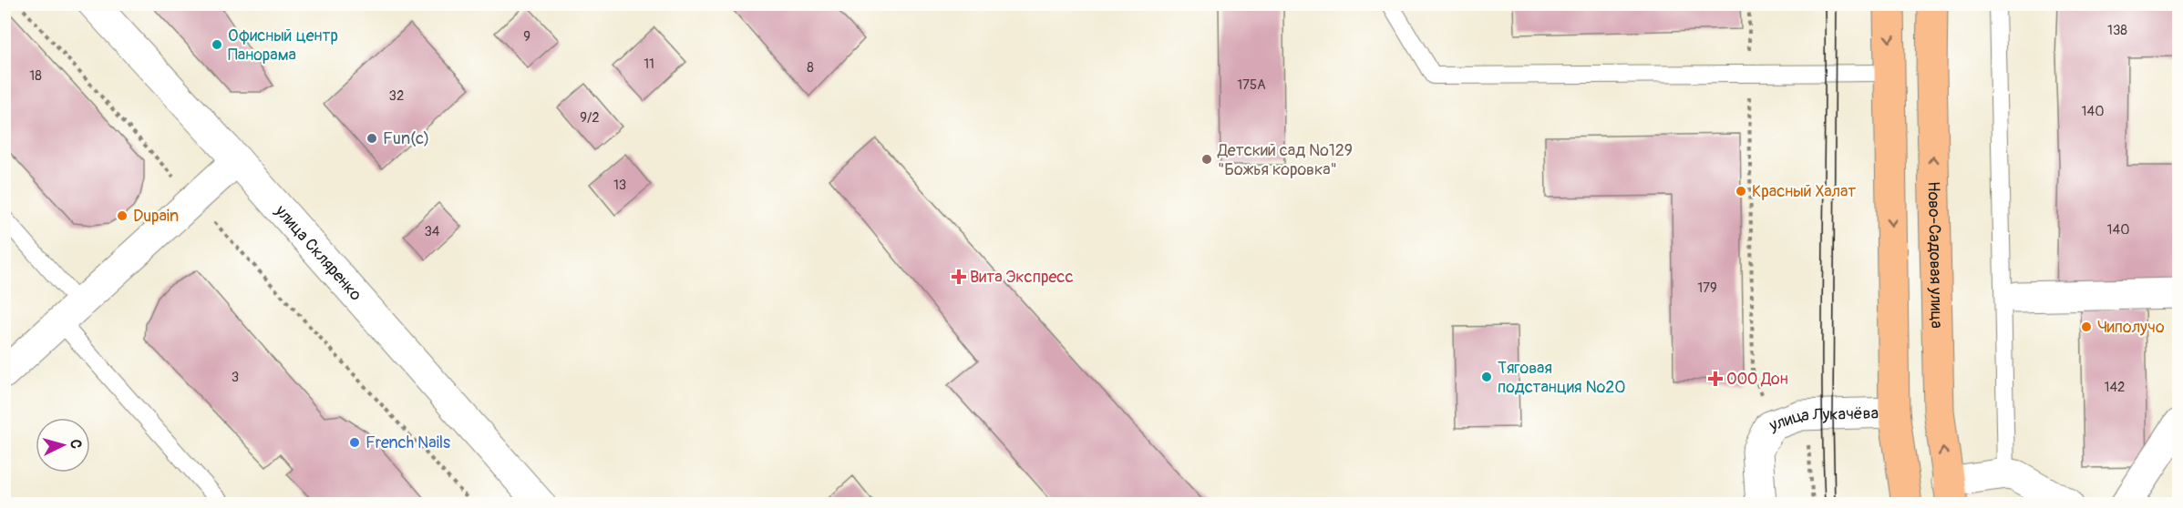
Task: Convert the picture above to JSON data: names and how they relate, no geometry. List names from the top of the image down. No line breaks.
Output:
{"streets":{"main road":["Ново-Садовая улица"],"street":["улица Скляренко","улица Лукачёва"]},"places":{"other":["Офисный центр Панорама","Fun(c)","Детский сад №129 \"Божья коровка\"","Красный Халат","Dupain","Чиполучо","Тяговая подстанция №20","French Nails"],"health":["Вита Экспресс","ООО Дон"]},"house_numbers":["138","9","11","8","18","175А","32","140","9/2","13","140","34","179","3","142"],"north":"right"}
